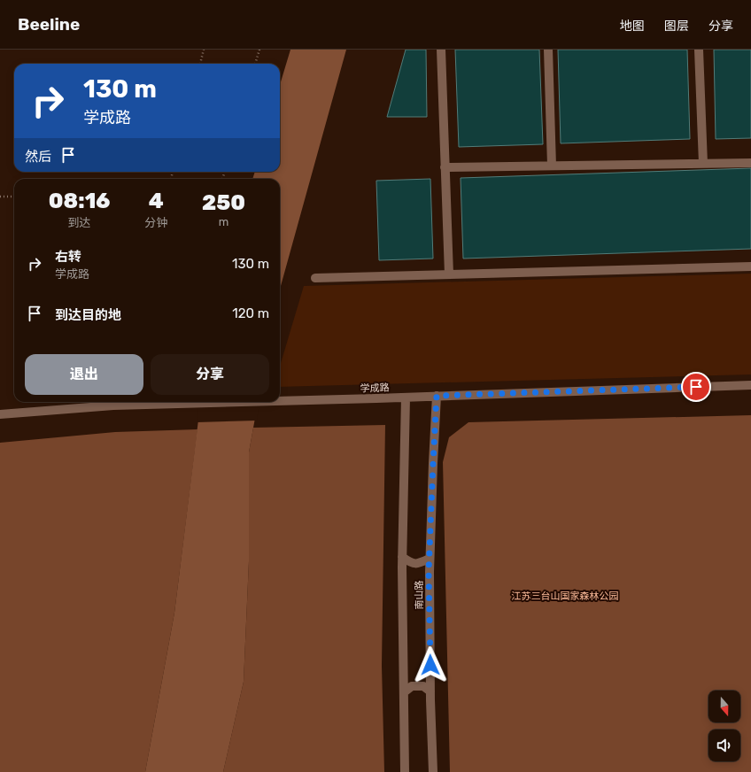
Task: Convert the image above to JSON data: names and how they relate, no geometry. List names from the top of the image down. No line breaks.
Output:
{"streets":{"street":["学成路","南山路"]},"crossings":[["学成路","南山路"]],"parks":["江苏三台山国家森林公园"],"north":"bottom","page":{"header":"Beeline","nav":["地图","图层","分享"],"turn":["130 m","学成路"],"then":"然后","eta":["08:16","到达","4","分钟","250","m"],"list":[{"name":"右转","note":"学成路","value":"130 m"},{"name":"到达目的地","value":"120 m"}],"buttons":["退出","分享"]}}
